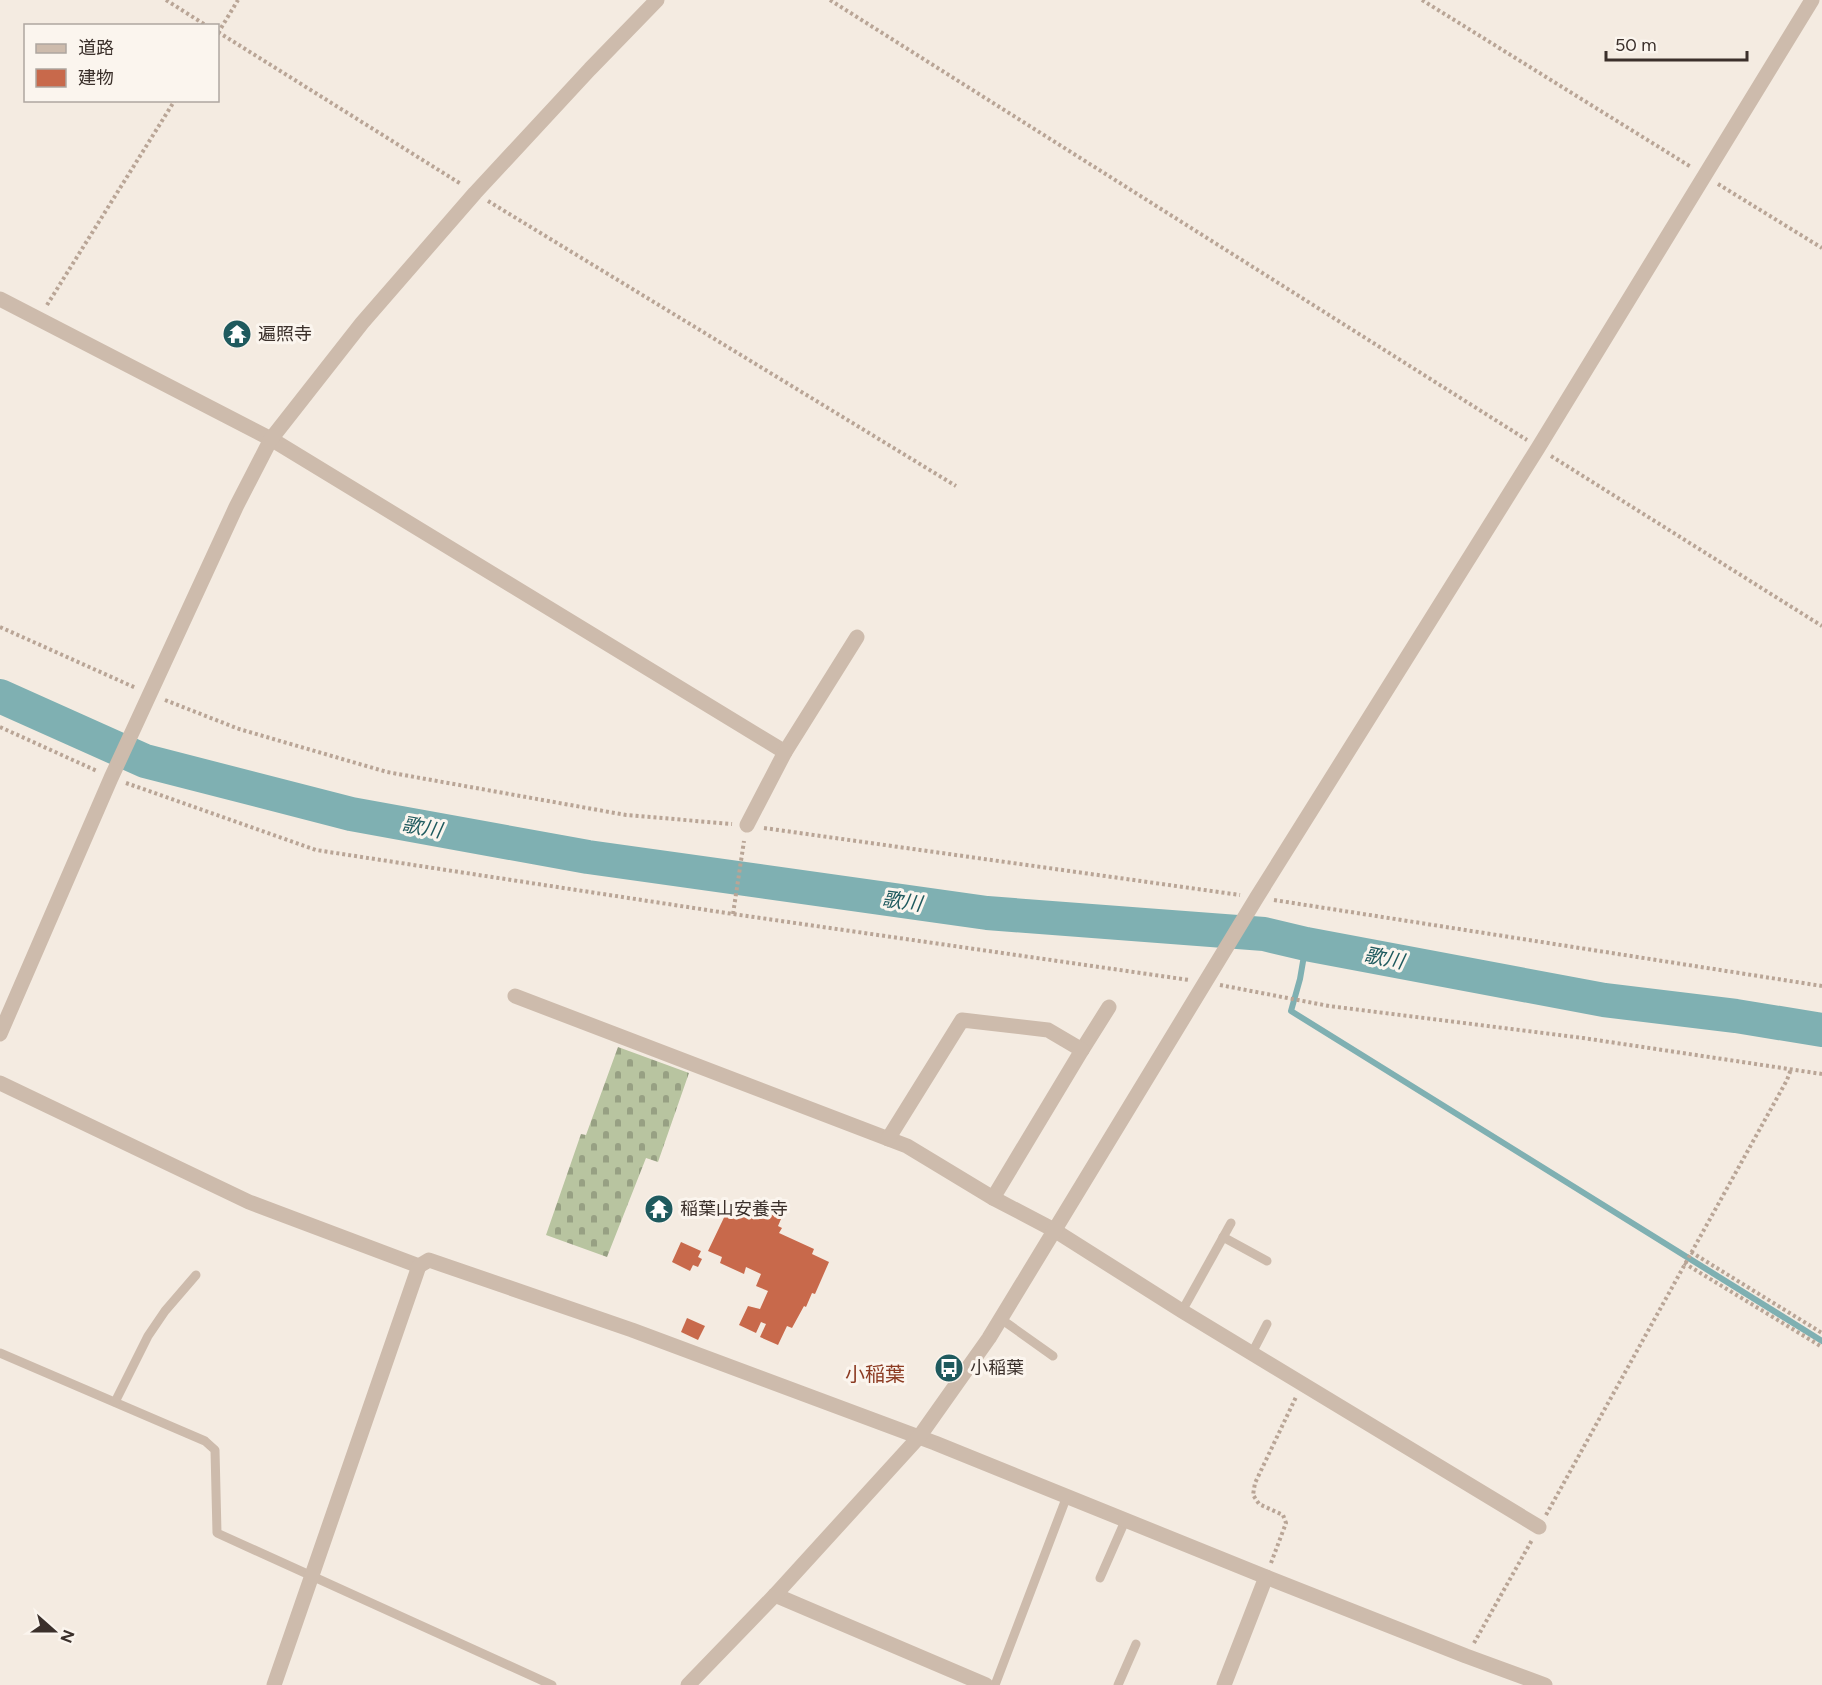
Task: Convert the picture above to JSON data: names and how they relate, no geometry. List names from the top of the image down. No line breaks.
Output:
{"districts":["小稲葉"],"water":["歌川"],"places":{"temple":["遍照寺","稲葉山安養寺"],"bus stop":["小稲葉"]},"legend":["道路","建物"],"scale_bar":"50 m","north":"right"}
